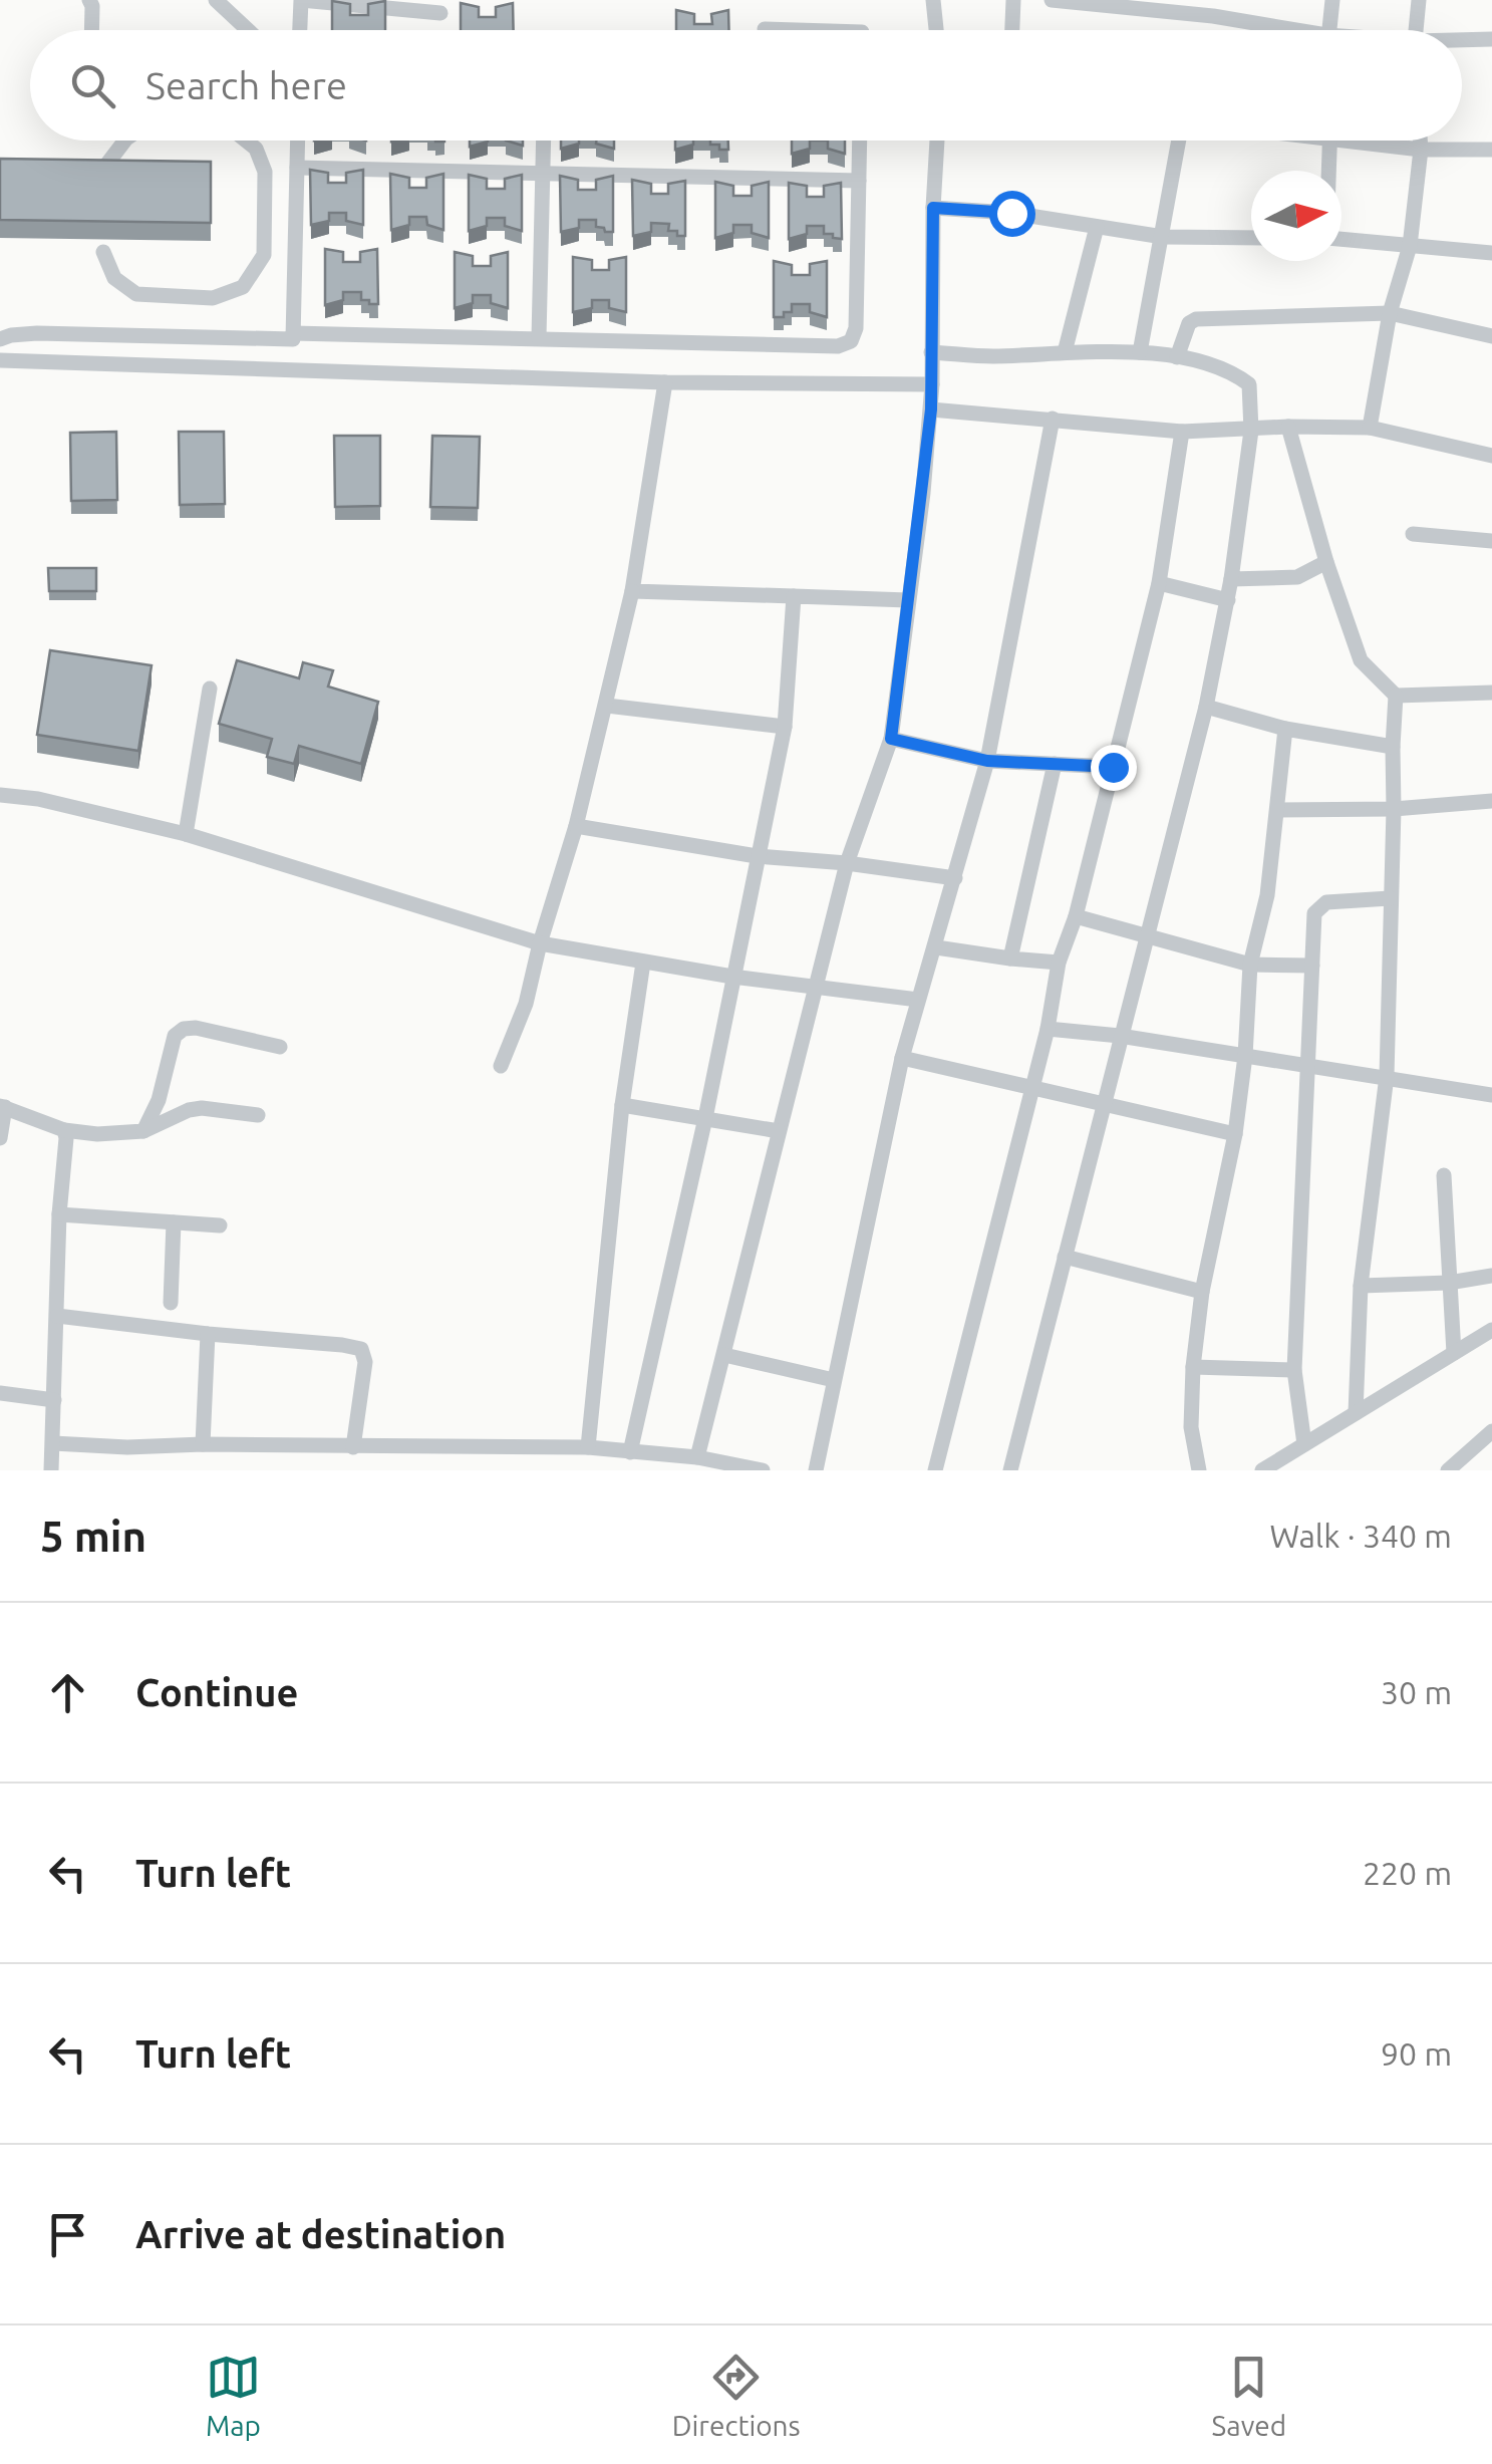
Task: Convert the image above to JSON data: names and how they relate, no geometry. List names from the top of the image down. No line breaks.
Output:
{"north":"right","page":{"search":"Search here","heading":["5 min","Walk · 340 m"],"list":[["Continue","30 m"],["Turn left","220 m"],["Turn left","90 m"],"Arrive at destination"],"nav":["Map","Directions","Saved"]}}
